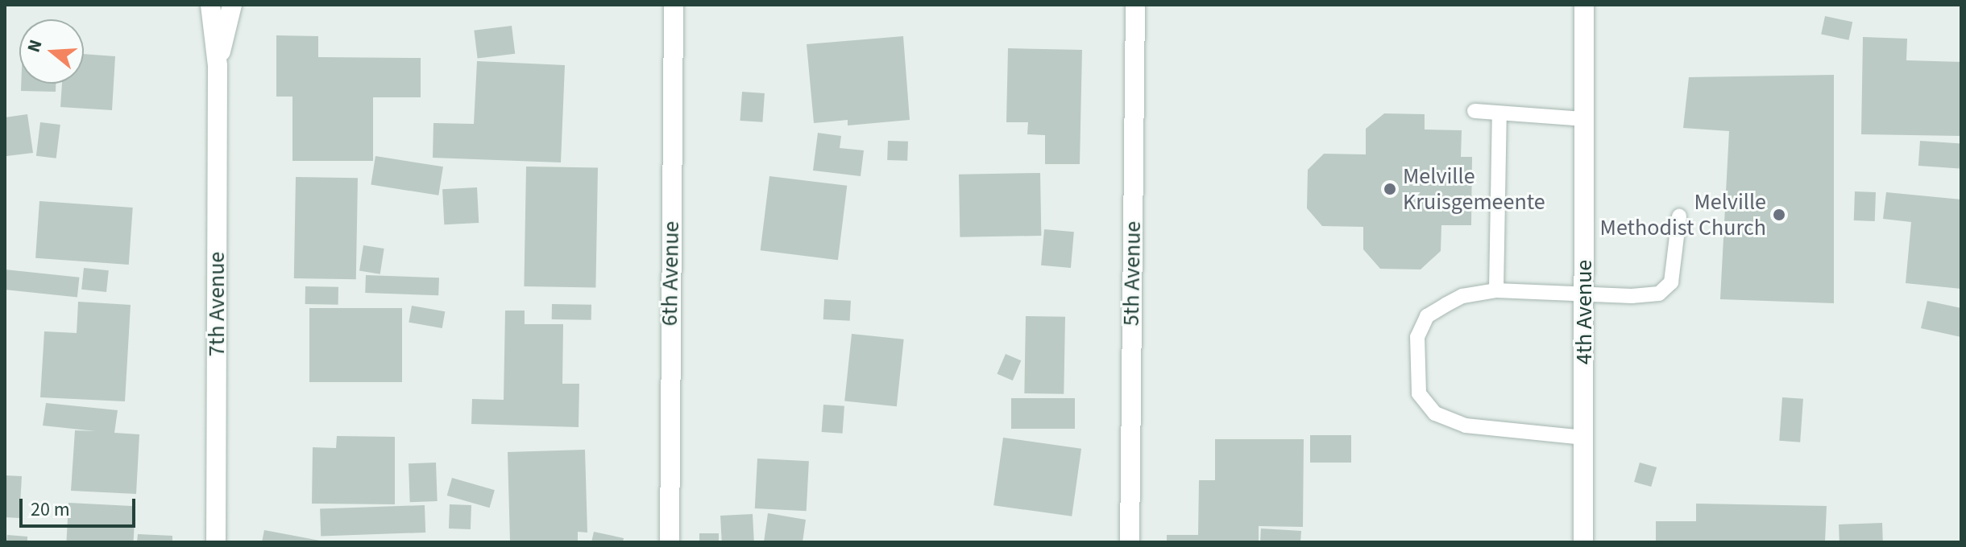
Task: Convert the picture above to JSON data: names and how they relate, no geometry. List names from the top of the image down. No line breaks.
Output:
{"streets":{"street":["6th Avenue","5th Avenue","7th Avenue","4th Avenue"]},"places":["Melville Kruisgemeente","Melville Methodist Church"],"scale_bar":"20 m","north":"left"}
